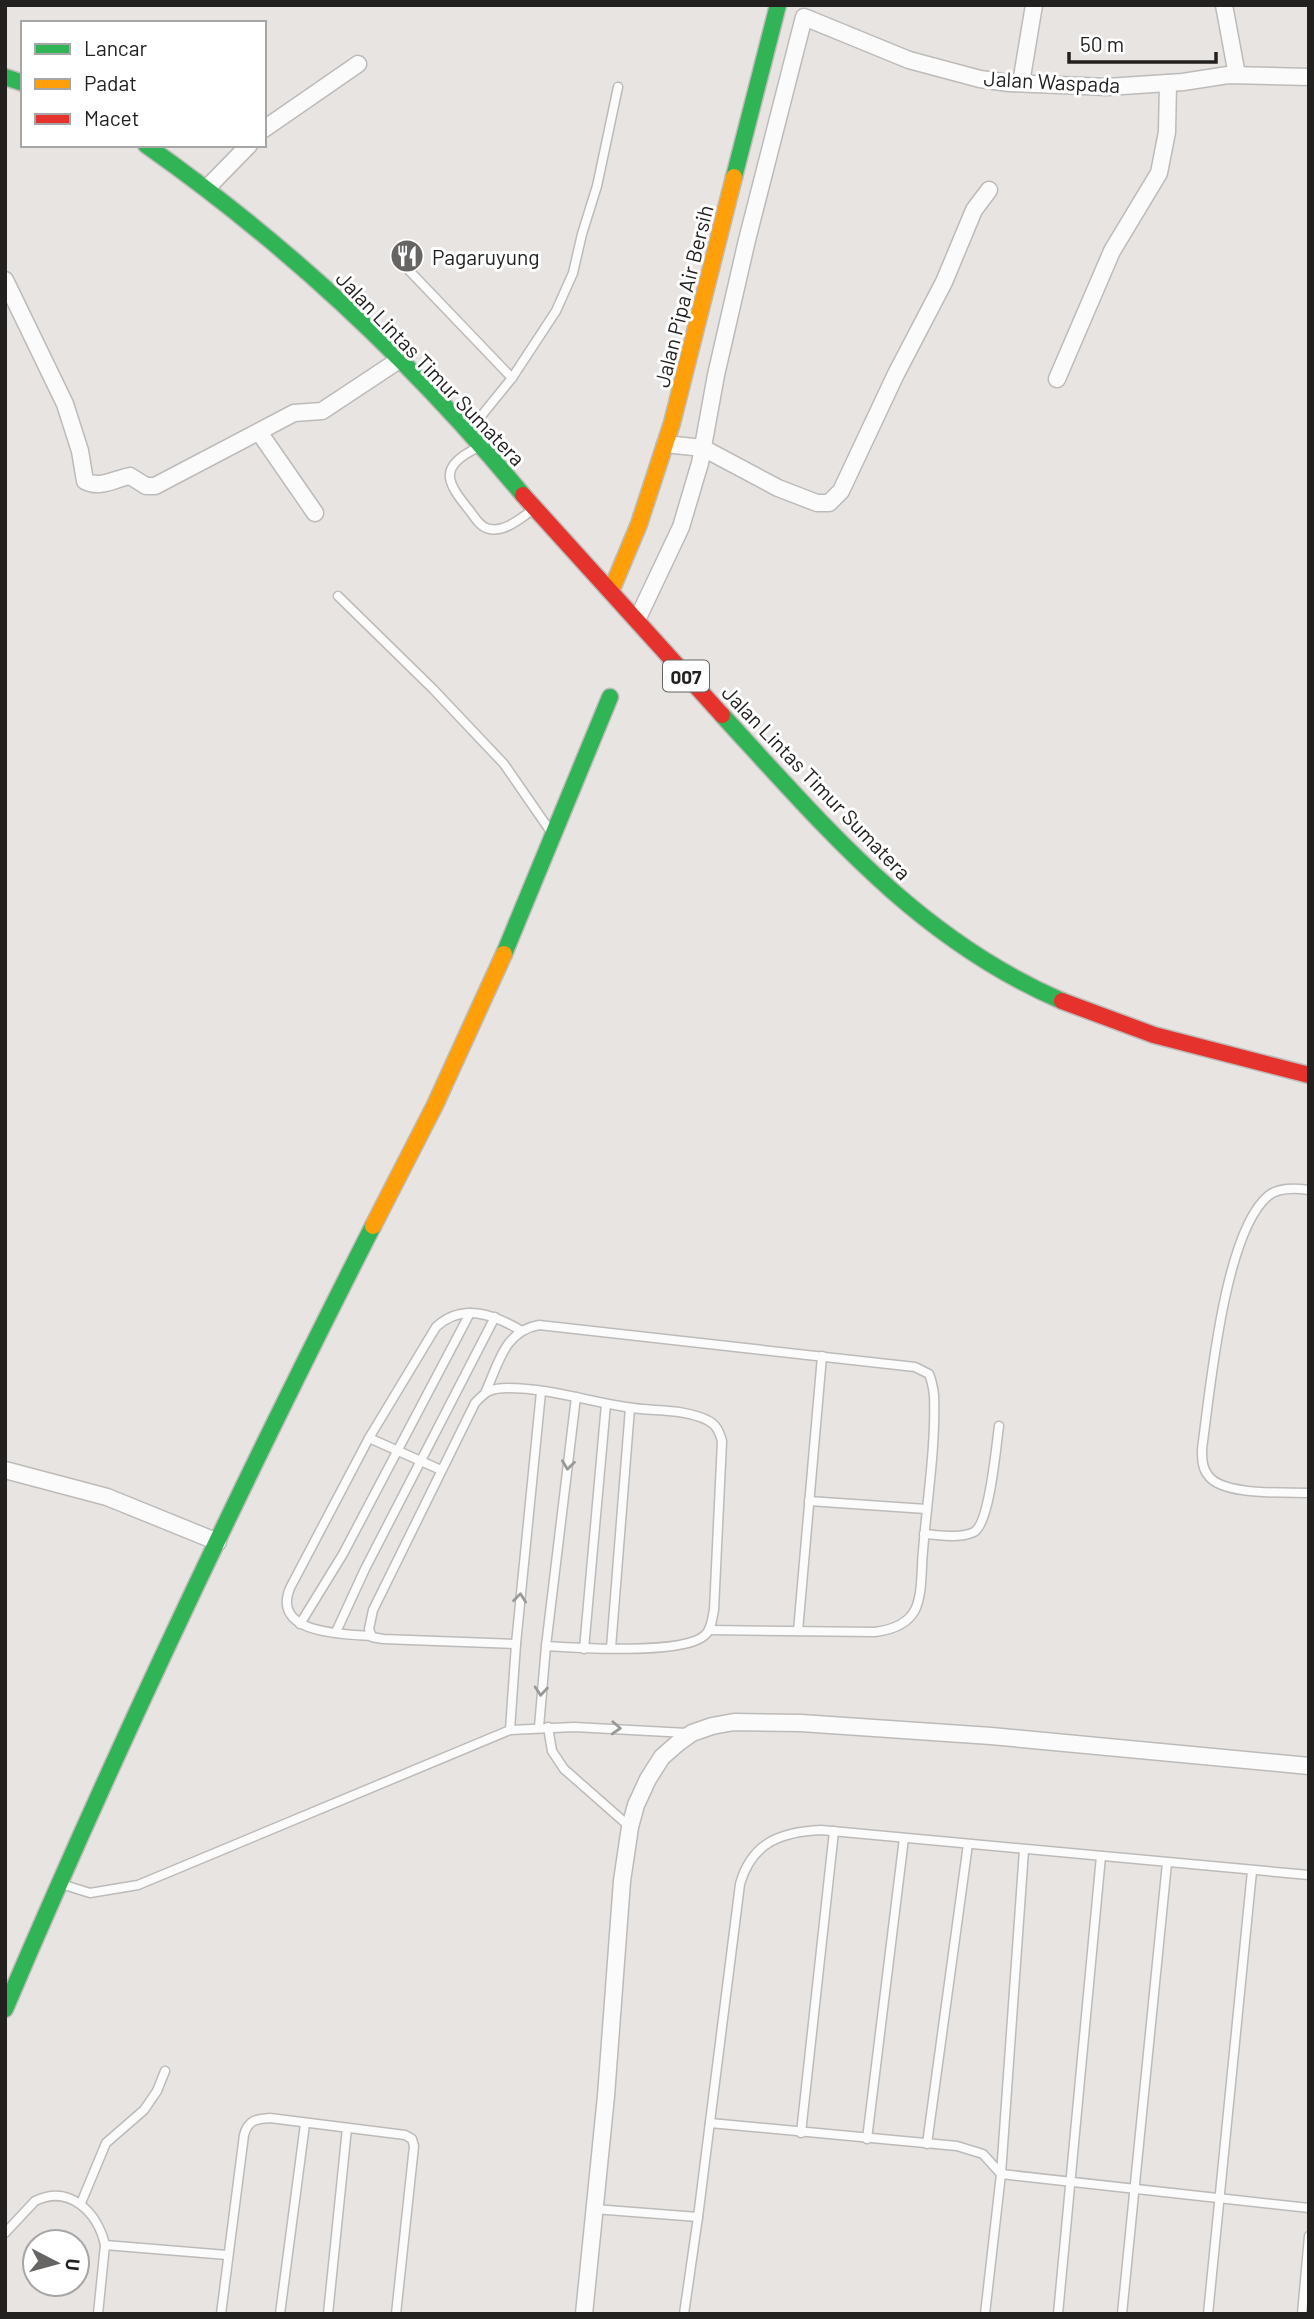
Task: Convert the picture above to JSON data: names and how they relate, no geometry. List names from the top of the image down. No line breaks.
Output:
{"streets":{"main road":["Jalan Pipa Air Bersih","Jalan Lintas Timur Sumatera","007"],"street":["Jalan Waspada"]},"crossings":[["Jalan Pipa Air Bersih","Jalan Lintas Timur Sumatera"]],"places":{"restaurant":["Pagaruyung"]},"legend":["Lancar","Padat","Macet"],"scale_bar":"50 m","north":"right"}
